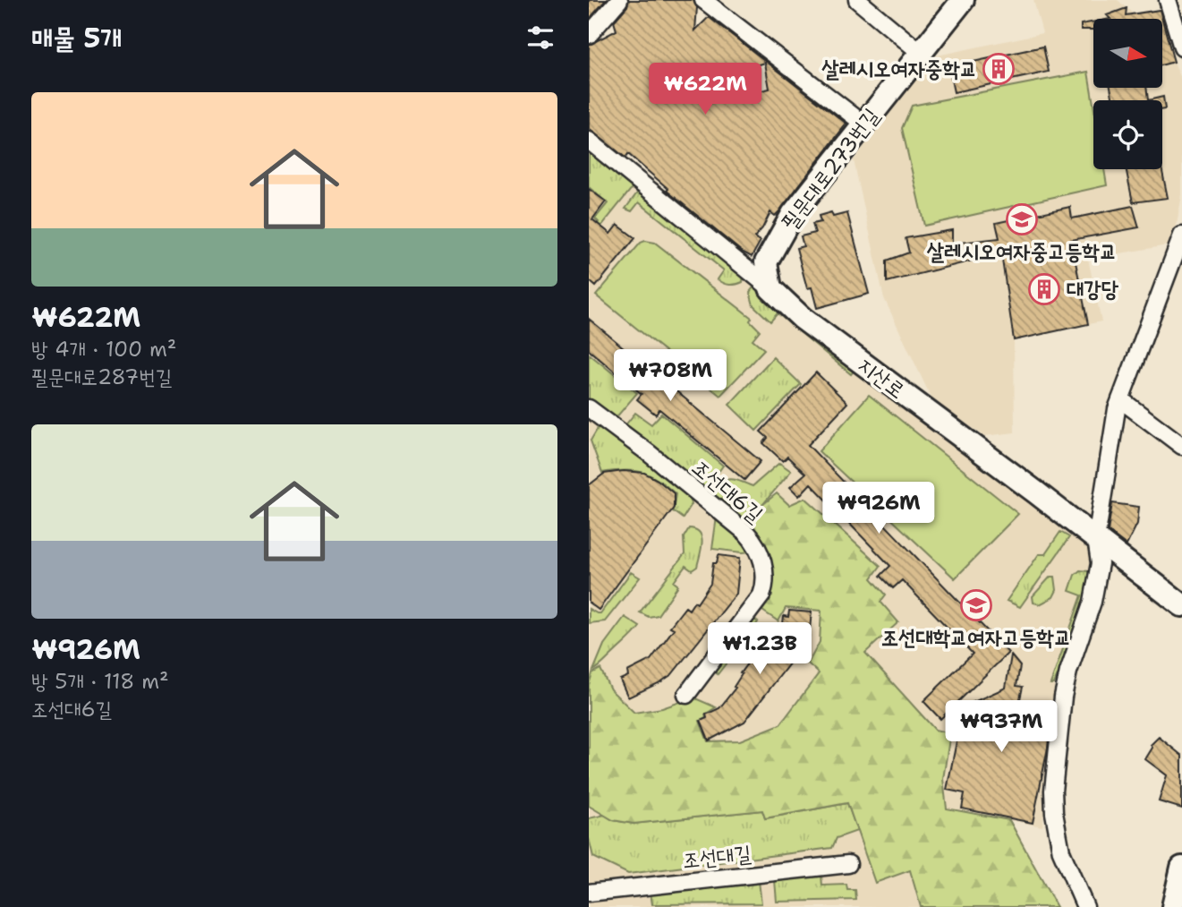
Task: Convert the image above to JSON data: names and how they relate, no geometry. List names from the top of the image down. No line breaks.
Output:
{"streets":{"street":["필문대로273번길","지산로","조선대6길","조선대길"]},"crossings":[["필문대로273번길","지산로"]],"places":{"building":["살레시오여자중학교","대강당"],"school or university":["살레시오여자중고등학교","조선대학교여자고등학교"]},"north":"right","page":{"heading":"매물 5개","price":["₩622M","₩708M","₩926M","₩1.23B","₩937M"],"list":[{"name":"₩622M","note":"방 4개 · 100 m² · 필문대로287번길"},{"name":"₩926M","note":"방 5개 · 118 m² · 조선대6길"}]}}
